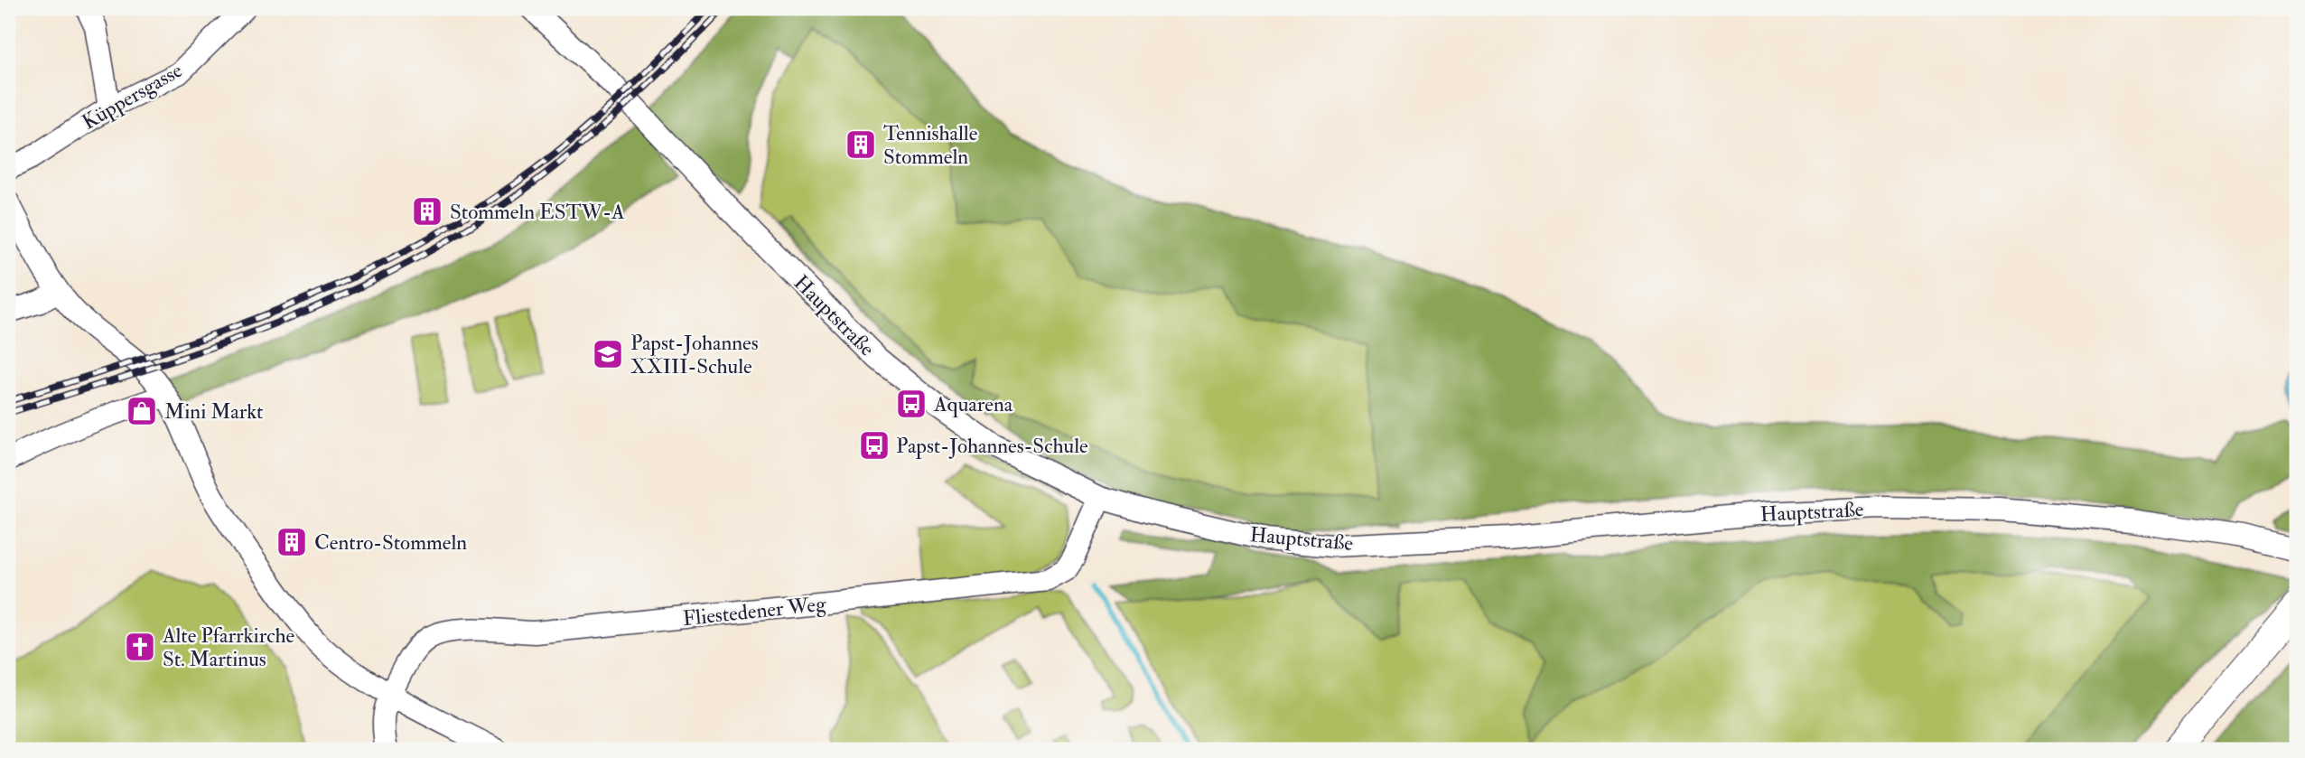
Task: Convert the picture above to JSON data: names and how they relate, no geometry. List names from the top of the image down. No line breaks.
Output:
{"streets":{"street":["Küppersgasse","Hauptstraße","Fliestedener Weg"]},"crossings":[["Hauptstraße","Fliestedener Weg"]],"places":{"building":["Tennishalle Stommeln","Stommeln ESTW-A","Centro-Stommeln"],"school or university":["Papst-Johannes XXIII-Schule"],"bus stop":["Aquarena","Papst-Johannes-Schule"],"shop":["Mini Markt"],"church":["Alte Pfarrkirche St. Martinus"]}}
